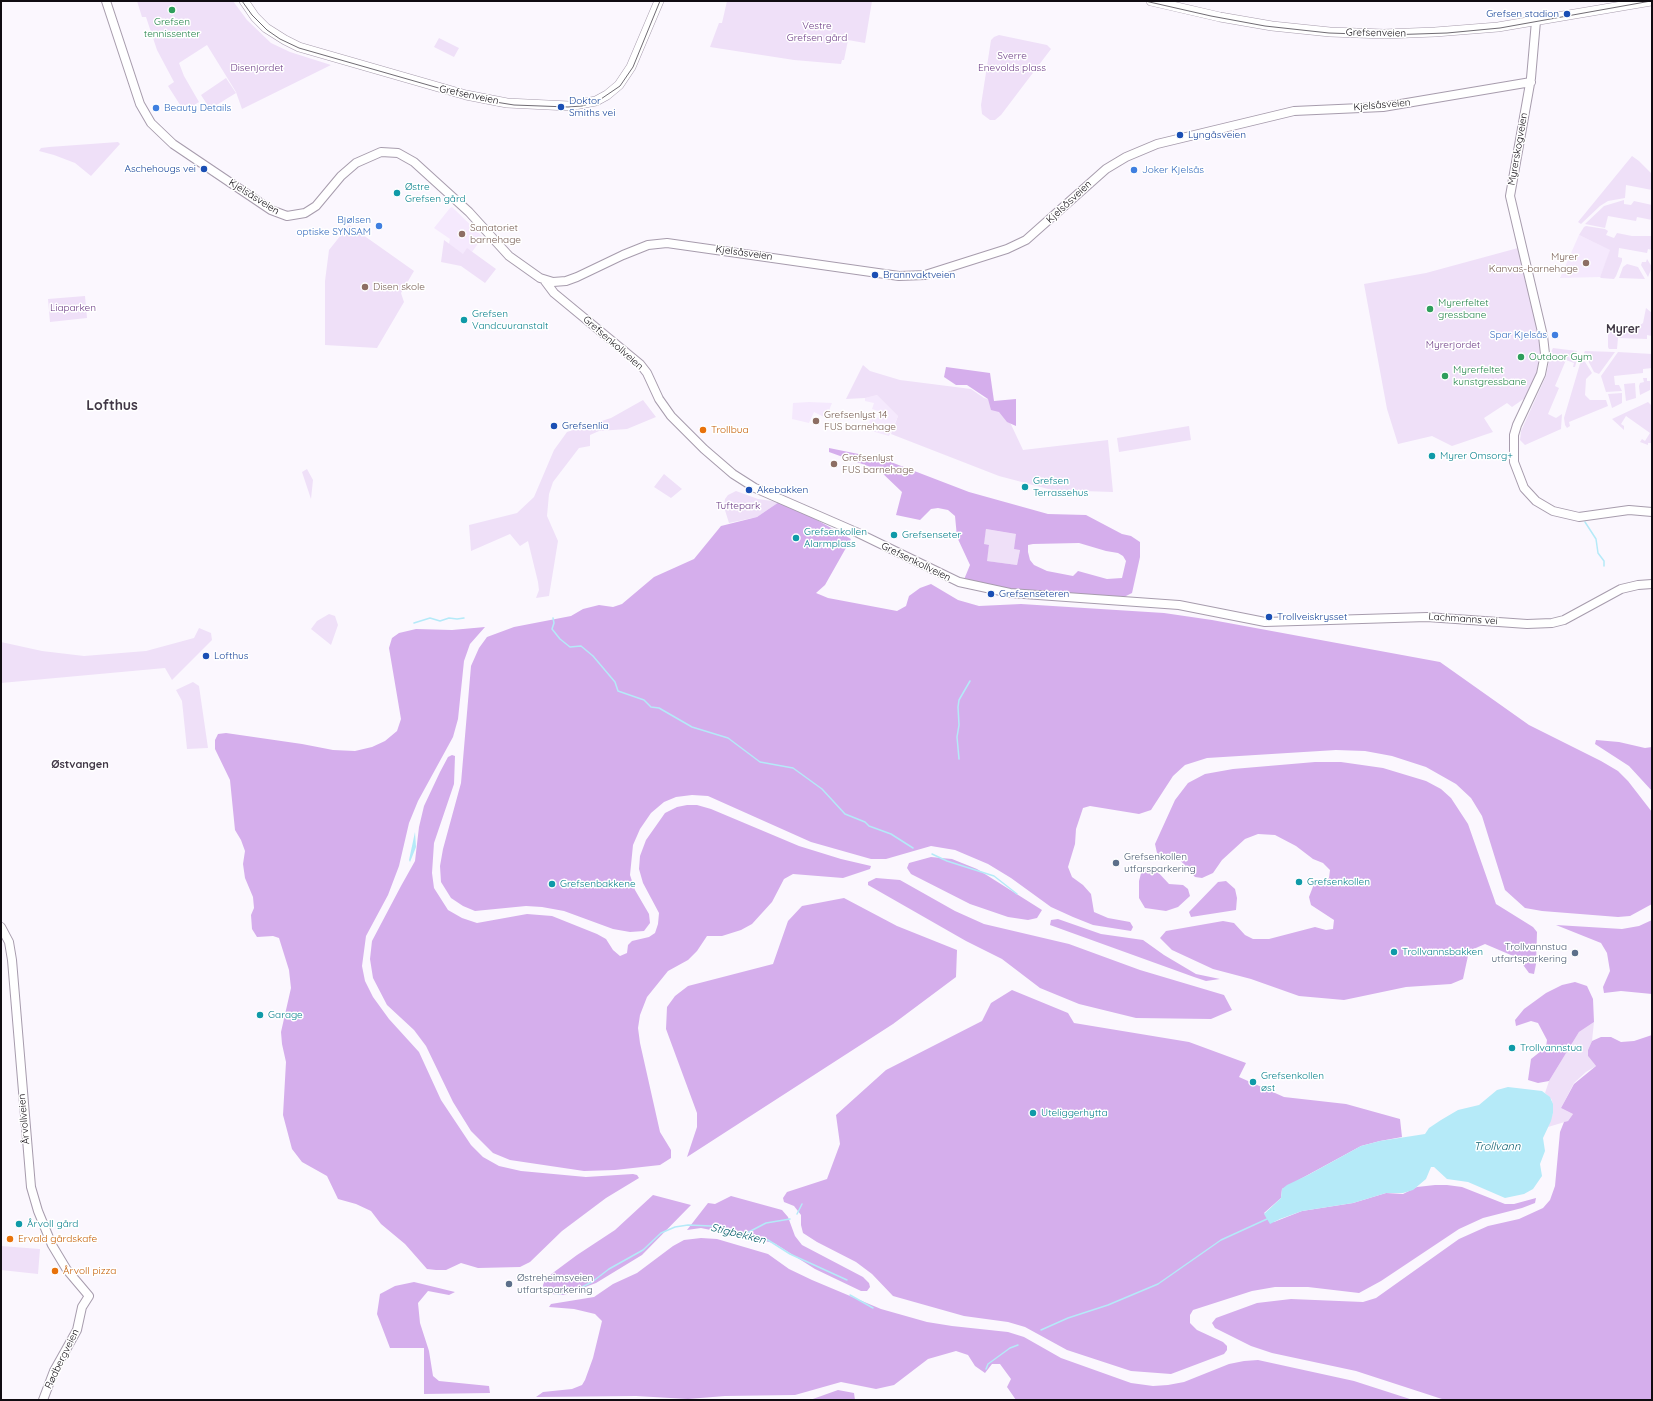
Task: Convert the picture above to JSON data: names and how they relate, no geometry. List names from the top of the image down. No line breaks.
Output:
{"streets":{"main road":["Grefsenveien"],"street":["Kjelsåsveien","Myrerskogveien","Grefsenkollveien","Lachmanns vei","Årvollveien","Rødbergveien"]},"crossings":[["Grefsenveien","Myrerskogveien"],["Kjelsåsveien","Myrerskogveien"],["Kjelsåsveien","Grefsenkollveien"],["Grefsenkollveien","Lachmanns vei"],["Årvollveien","Rødbergveien"]],"districts":["Myrer","Lofthus","Østvangen"],"water":["Trollvann","Stigbekken"],"parks":["Vestre Grefsen gård","Sverre Enevolds plass","Disenjordet","Liaparken","Myrerjordet","Tuftepark"],"places":["Grefsen tennissenter","Grefsen stadion","Doktor Smiths vei","Beauty Details","Lyngåsveien","Aschehougs vei","Joker Kjelsås","Østre Grefsen gård","Bjølsen optiske SYNSAM","Sanatoriet barnehage","Myrer Kanvas-barnehage","Brannvaktveien","Disen skole","Myrerfeltet gressbane","Grefsen Vandcuuranstalt","Spar Kjelsås","Outdoor Gym","Myrerfeltet kunstgressbane","Grefsenlyst 14 FUS barnehage","Grefsenlia","Trollbua","Myrer Omsorg+","Grefsenlyst FUS barnehage","Grefsen Terrassehus","Akebakken","Grefsenseter","Grefsenkollen Alarmplass","Grefsenseteren","Trollveiskrysset","Lofthus","Grefsenkollen utfarsparkering","Grefsenkollen","Grefsenbakkene","Trollvannsbakken","Trollvannstua utfartsparkering","Garage","Trollvannstua","Grefsenkollen øst","Uteliggerhytta","Årvoll gård","Ervald gårdskafe","Årvoll pizza","Østreheimsveien utfartsparkering"]}
